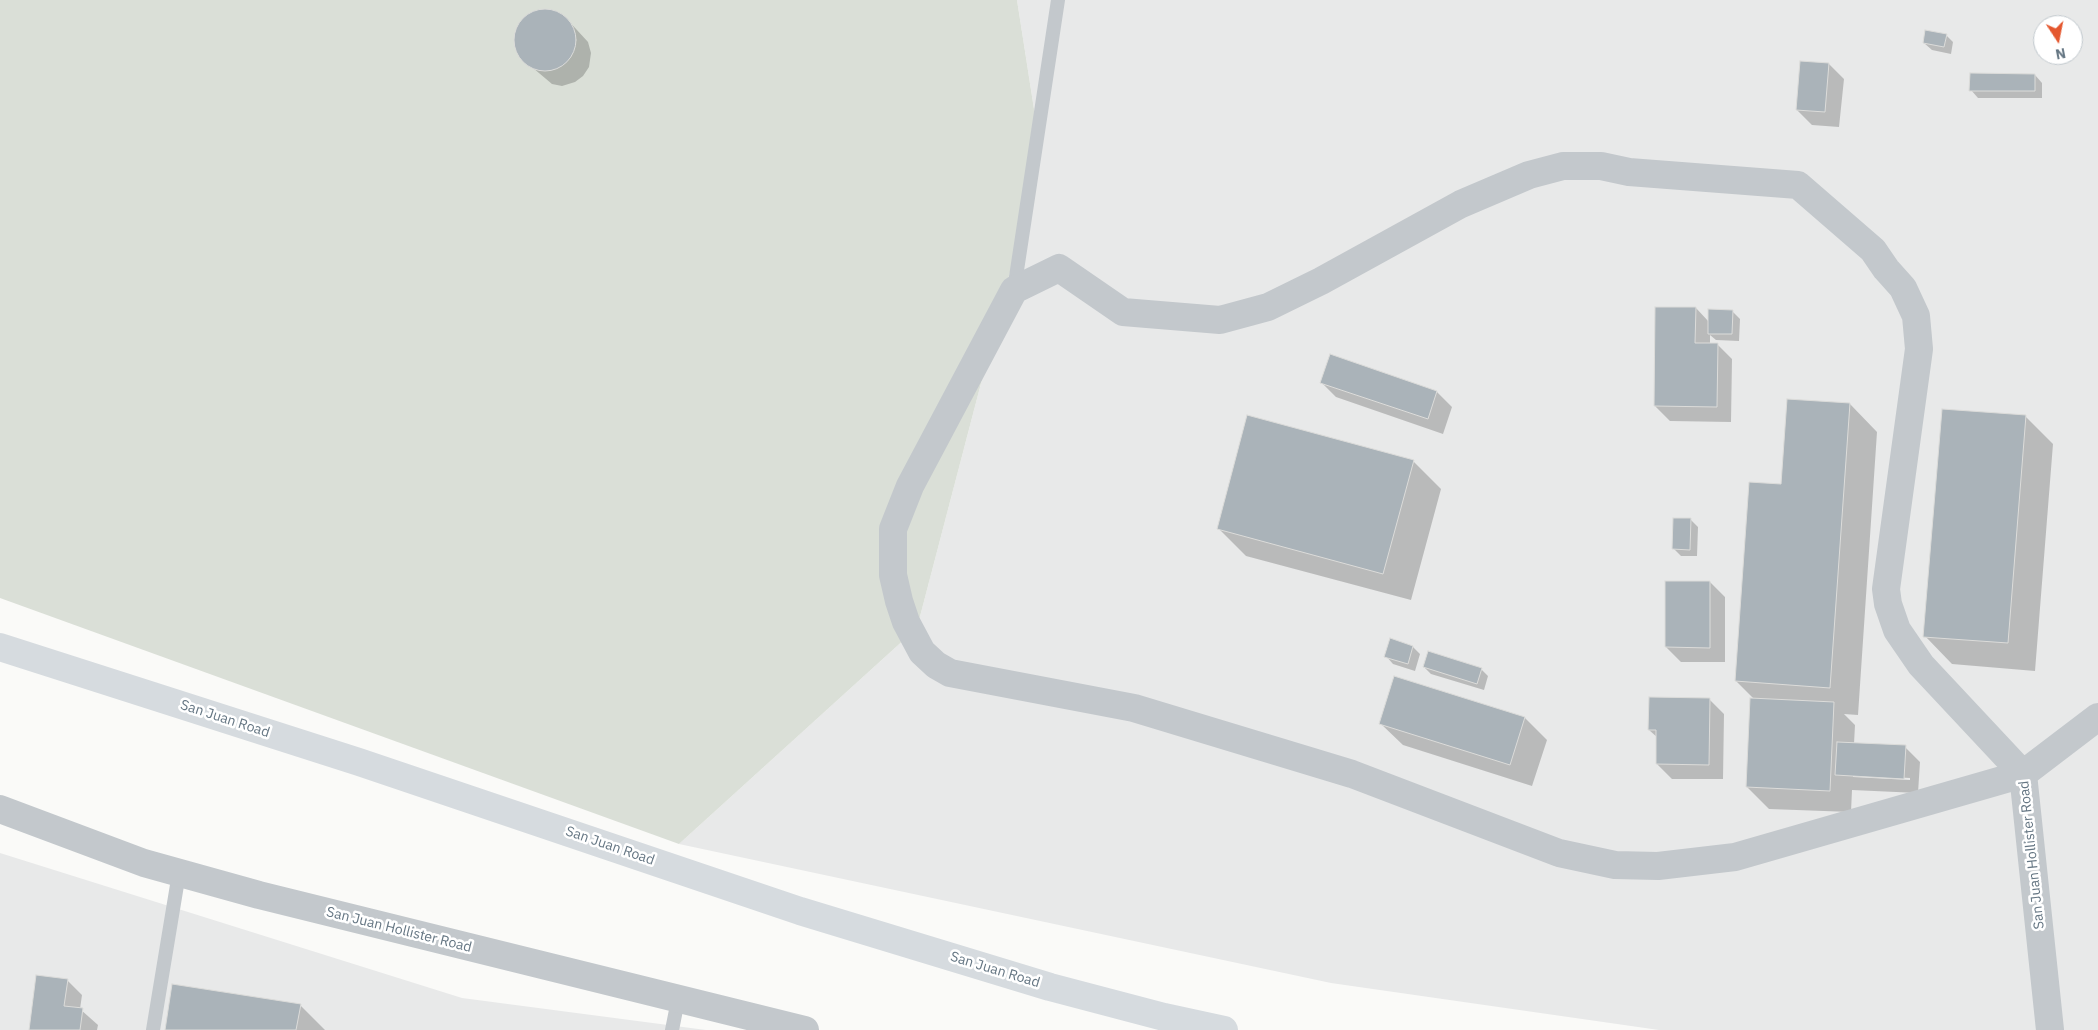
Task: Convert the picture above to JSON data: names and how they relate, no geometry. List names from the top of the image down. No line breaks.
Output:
{"streets":{"main road":["San Juan Road"],"street":["San Juan Hollister Road"]},"north":"bottom"}
